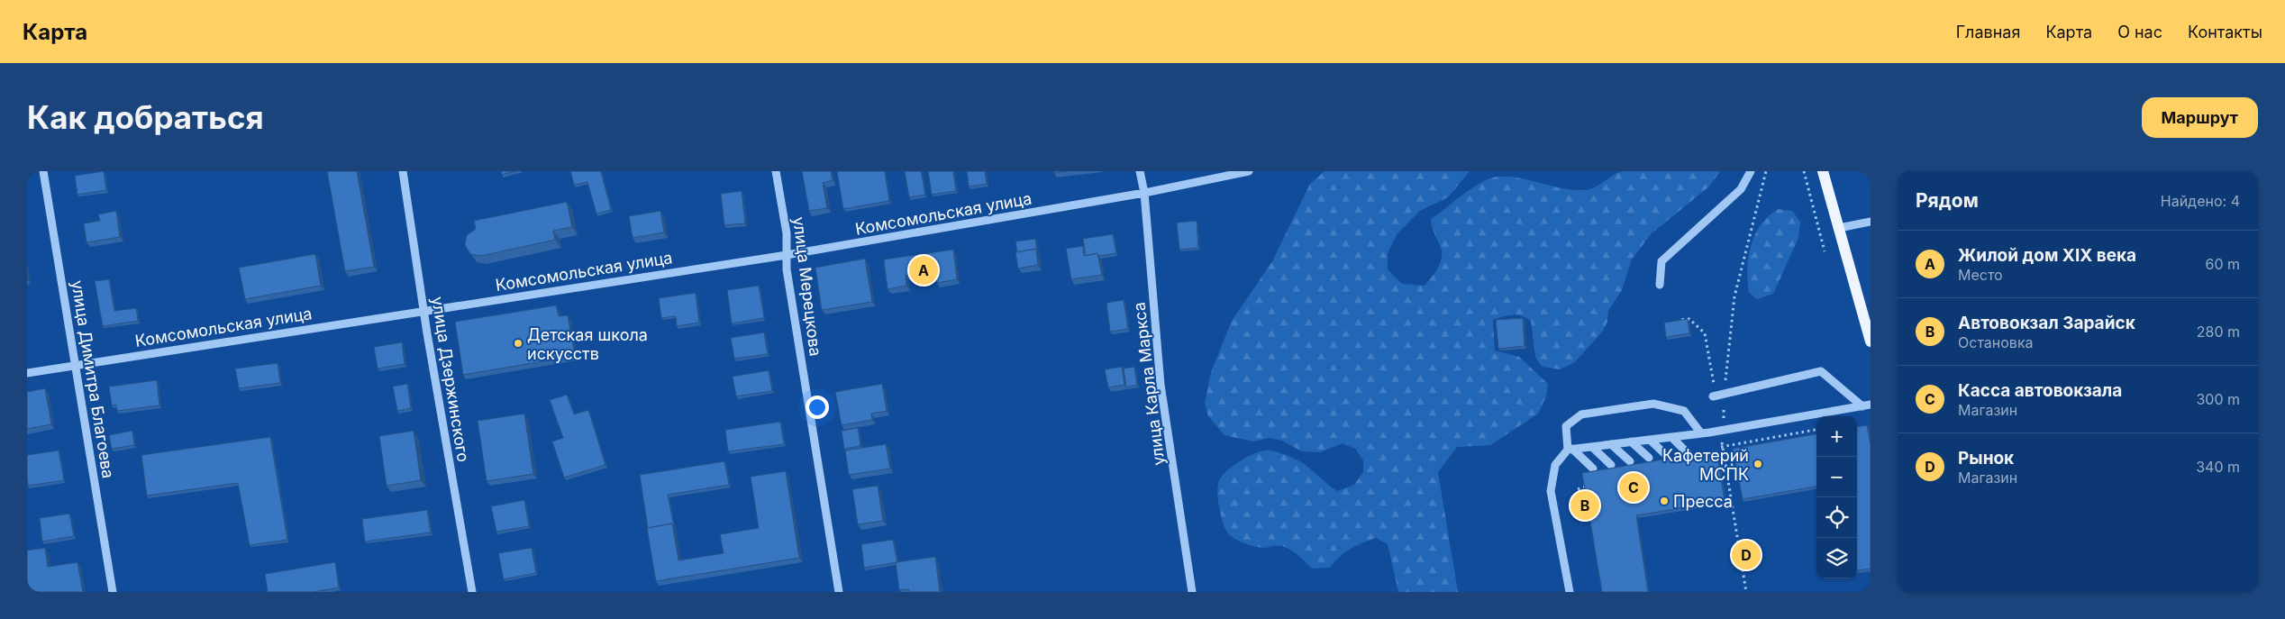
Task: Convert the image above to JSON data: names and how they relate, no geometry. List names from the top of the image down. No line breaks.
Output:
{"streets":{"street":["Комсомольская улица","улица Мерецкова","улица Димитра Благоева","улица Дзержинского","улица Карла Маркса"]},"crossings":[["Комсомольская улица","улица Мерецкова"],["Комсомольская улица","улица Димитра Благоева"],["Комсомольская улица","улица Дзержинского"],["Комсомольская улица","улица Карла Маркса"]],"places":["Детская школа искусств","Кафетерий МСПК","Пресса"],"page":{"header":"Карта","nav":["Главная","Карта","О нас","Контакты"],"buttons":"Маршрут","title":"Как добраться","heading":["Рядом","Найдено: 4"],"list":[{"mark":"A","name":"Жилой дом XIX века","note":"Место","value":"60 m"},{"mark":"B","name":"Автовокзал Зарайск","note":"Остановка","value":"280 m"},{"mark":"C","name":"Касса автовокзала","note":"Магазин","value":"300 m"},{"mark":"D","name":"Рынок","note":"Магазин","value":"340 m"}],"pins":["A","C","B","D"],"map_buttons":["+","−"]}}
